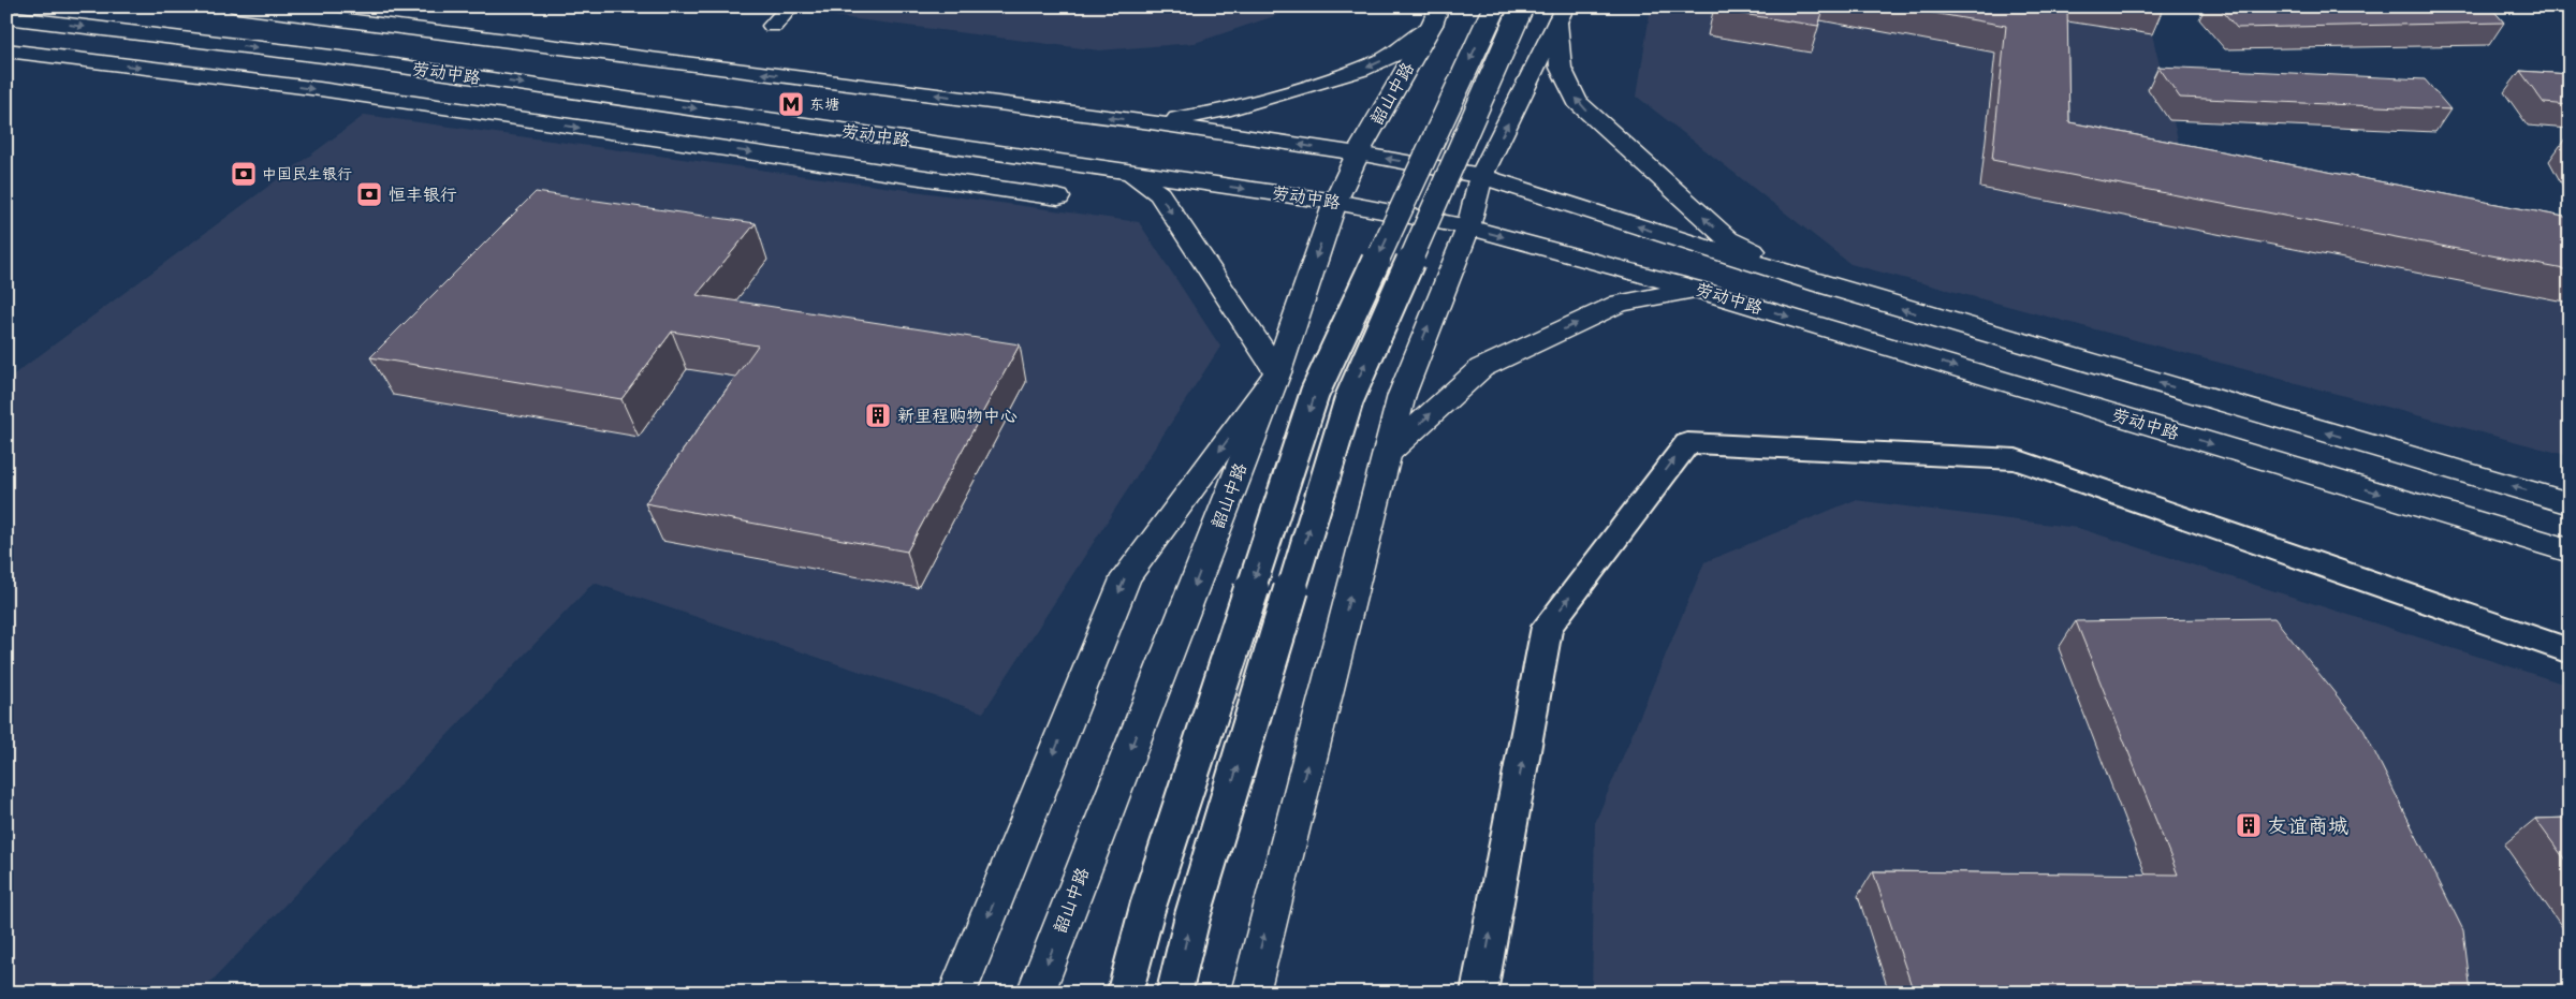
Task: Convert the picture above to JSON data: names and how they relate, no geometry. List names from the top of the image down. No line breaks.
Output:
{"streets":{"main road":["劳动中路","韶山中路"]},"crossings":[["劳动中路","韶山中路"]],"places":{"metro station":["东塘"],"bank":["中国民生银行","恒丰银行"],"building":["新里程购物中心","友谊商城"]}}
